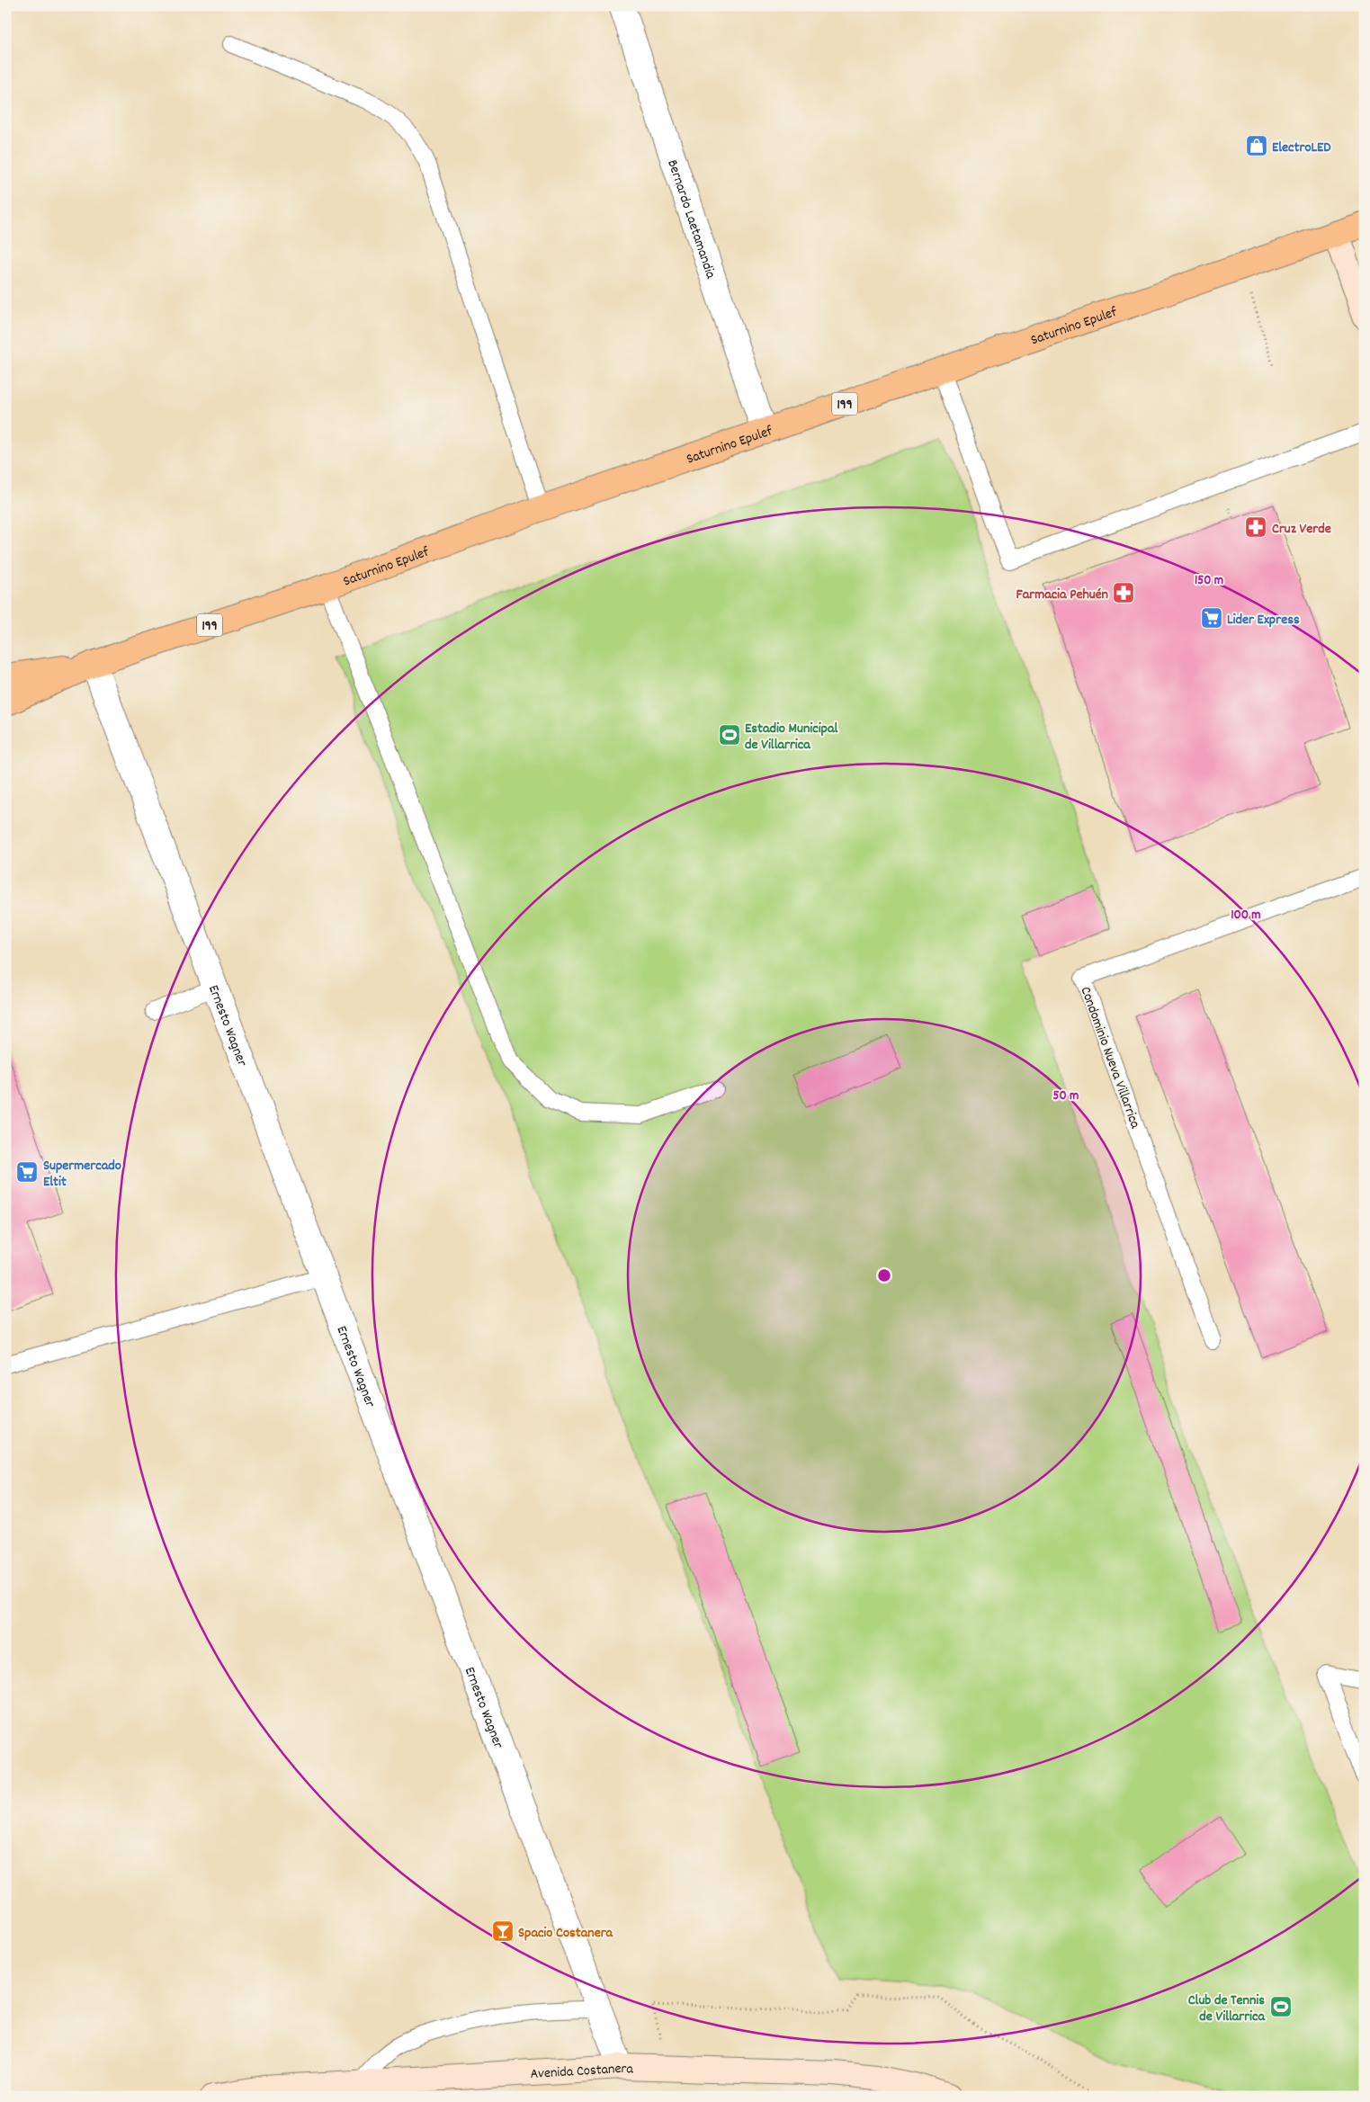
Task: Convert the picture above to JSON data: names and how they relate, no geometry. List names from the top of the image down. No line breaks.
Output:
{"streets":{"main road":["Saturnino Epulef","199","Avenida Costanera"],"street":["Bernardo Laetamandia","Ernesto Wagner"],"lane":["Condominio Nueva Villarrica"]},"crossings":[["Bernardo Laetamandia","Saturnino Epulef"],["Saturnino Epulef","Ernesto Wagner"],["Ernesto Wagner","Avenida Costanera"]],"places":{"shop":["ElectroLED"],"pharmacy":["Cruz Verde","Farmacia Pehuén"],"supermarket":["Lider Express","Supermercado Eltit"],"sports":["Estadio Municipal de Villarrica","Club de Tennis de Villarrica"],"bar":["Spacio Costanera"]},"rings":["150 m","100 m","50 m"]}
